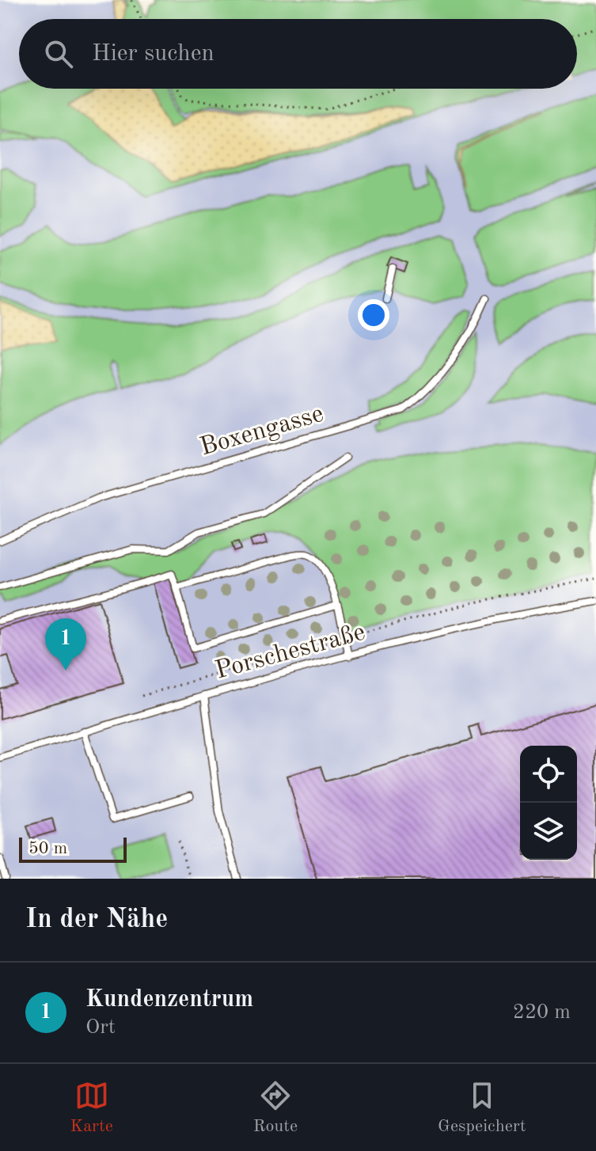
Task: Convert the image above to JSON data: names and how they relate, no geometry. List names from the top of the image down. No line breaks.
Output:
{"streets":{"lane":["Boxengasse","Porschestraße"]},"scale_bar":"50 m","page":{"search":"Hier suchen","pins":"1","scale":"50 m","heading":"In der Nähe","list":[{"mark":"1","name":"Kundenzentrum","note":"Ort","value":"220 m"}],"nav":["Karte","Route","Gespeichert"]}}
